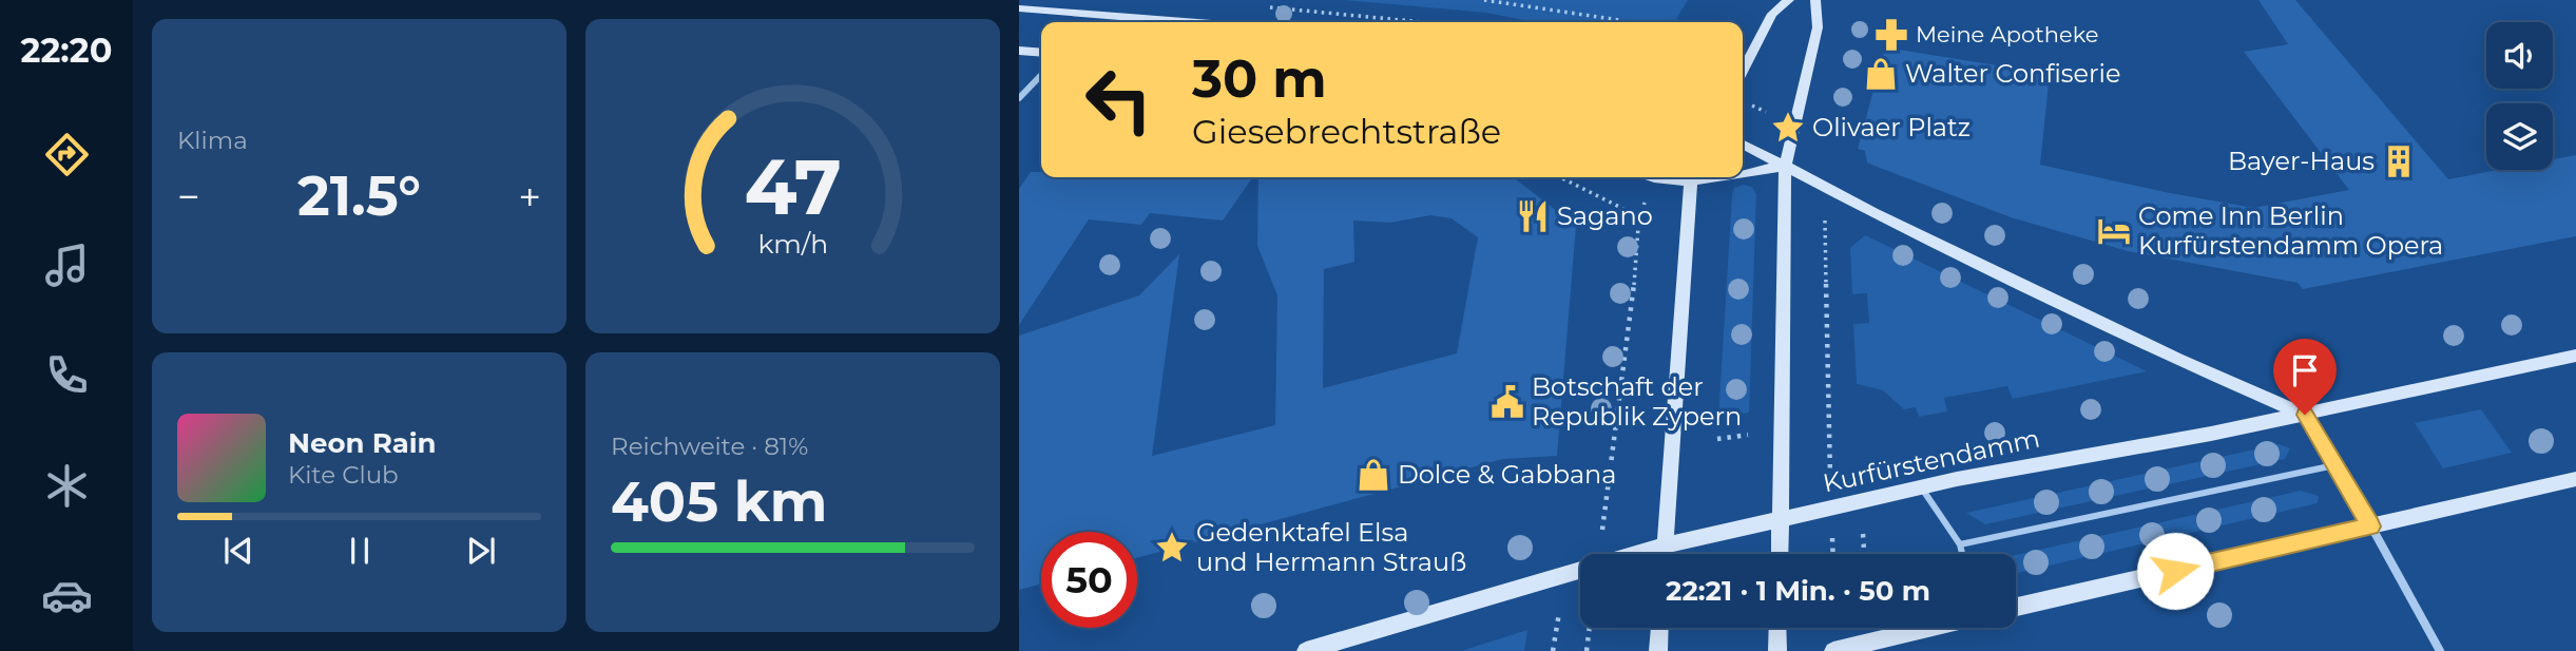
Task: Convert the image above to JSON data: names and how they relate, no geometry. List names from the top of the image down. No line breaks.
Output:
{"streets":{"main road":["Kurfürstendamm"]},"places":{"pharmacy":["Meine Apotheke"],"shop":["Walter Confiserie","Dolce & Gabbana"],"place":["Olivaer Platz","Gedenktafel Elsa und Hermann Strauß"],"building":["Bayer-Haus"],"restaurant":["Sagano"],"hotel":["Come Inn Berlin Kurfürstendamm Opera"],"public building":["Botschaft der Republik Zypern"]},"page":{"tabs":"22:20","tile":["Klima",["Reichweite · 81%","405 km"]],"turn":["30 m","Giesebrechtstraße"],"heat":["−","21.5°","+"],"song":["Neon Rain","Kite Club"],"limit":"50","trip":"22:21 · 1 Min. · 50 m","gauge":["47","km/h"]}}
